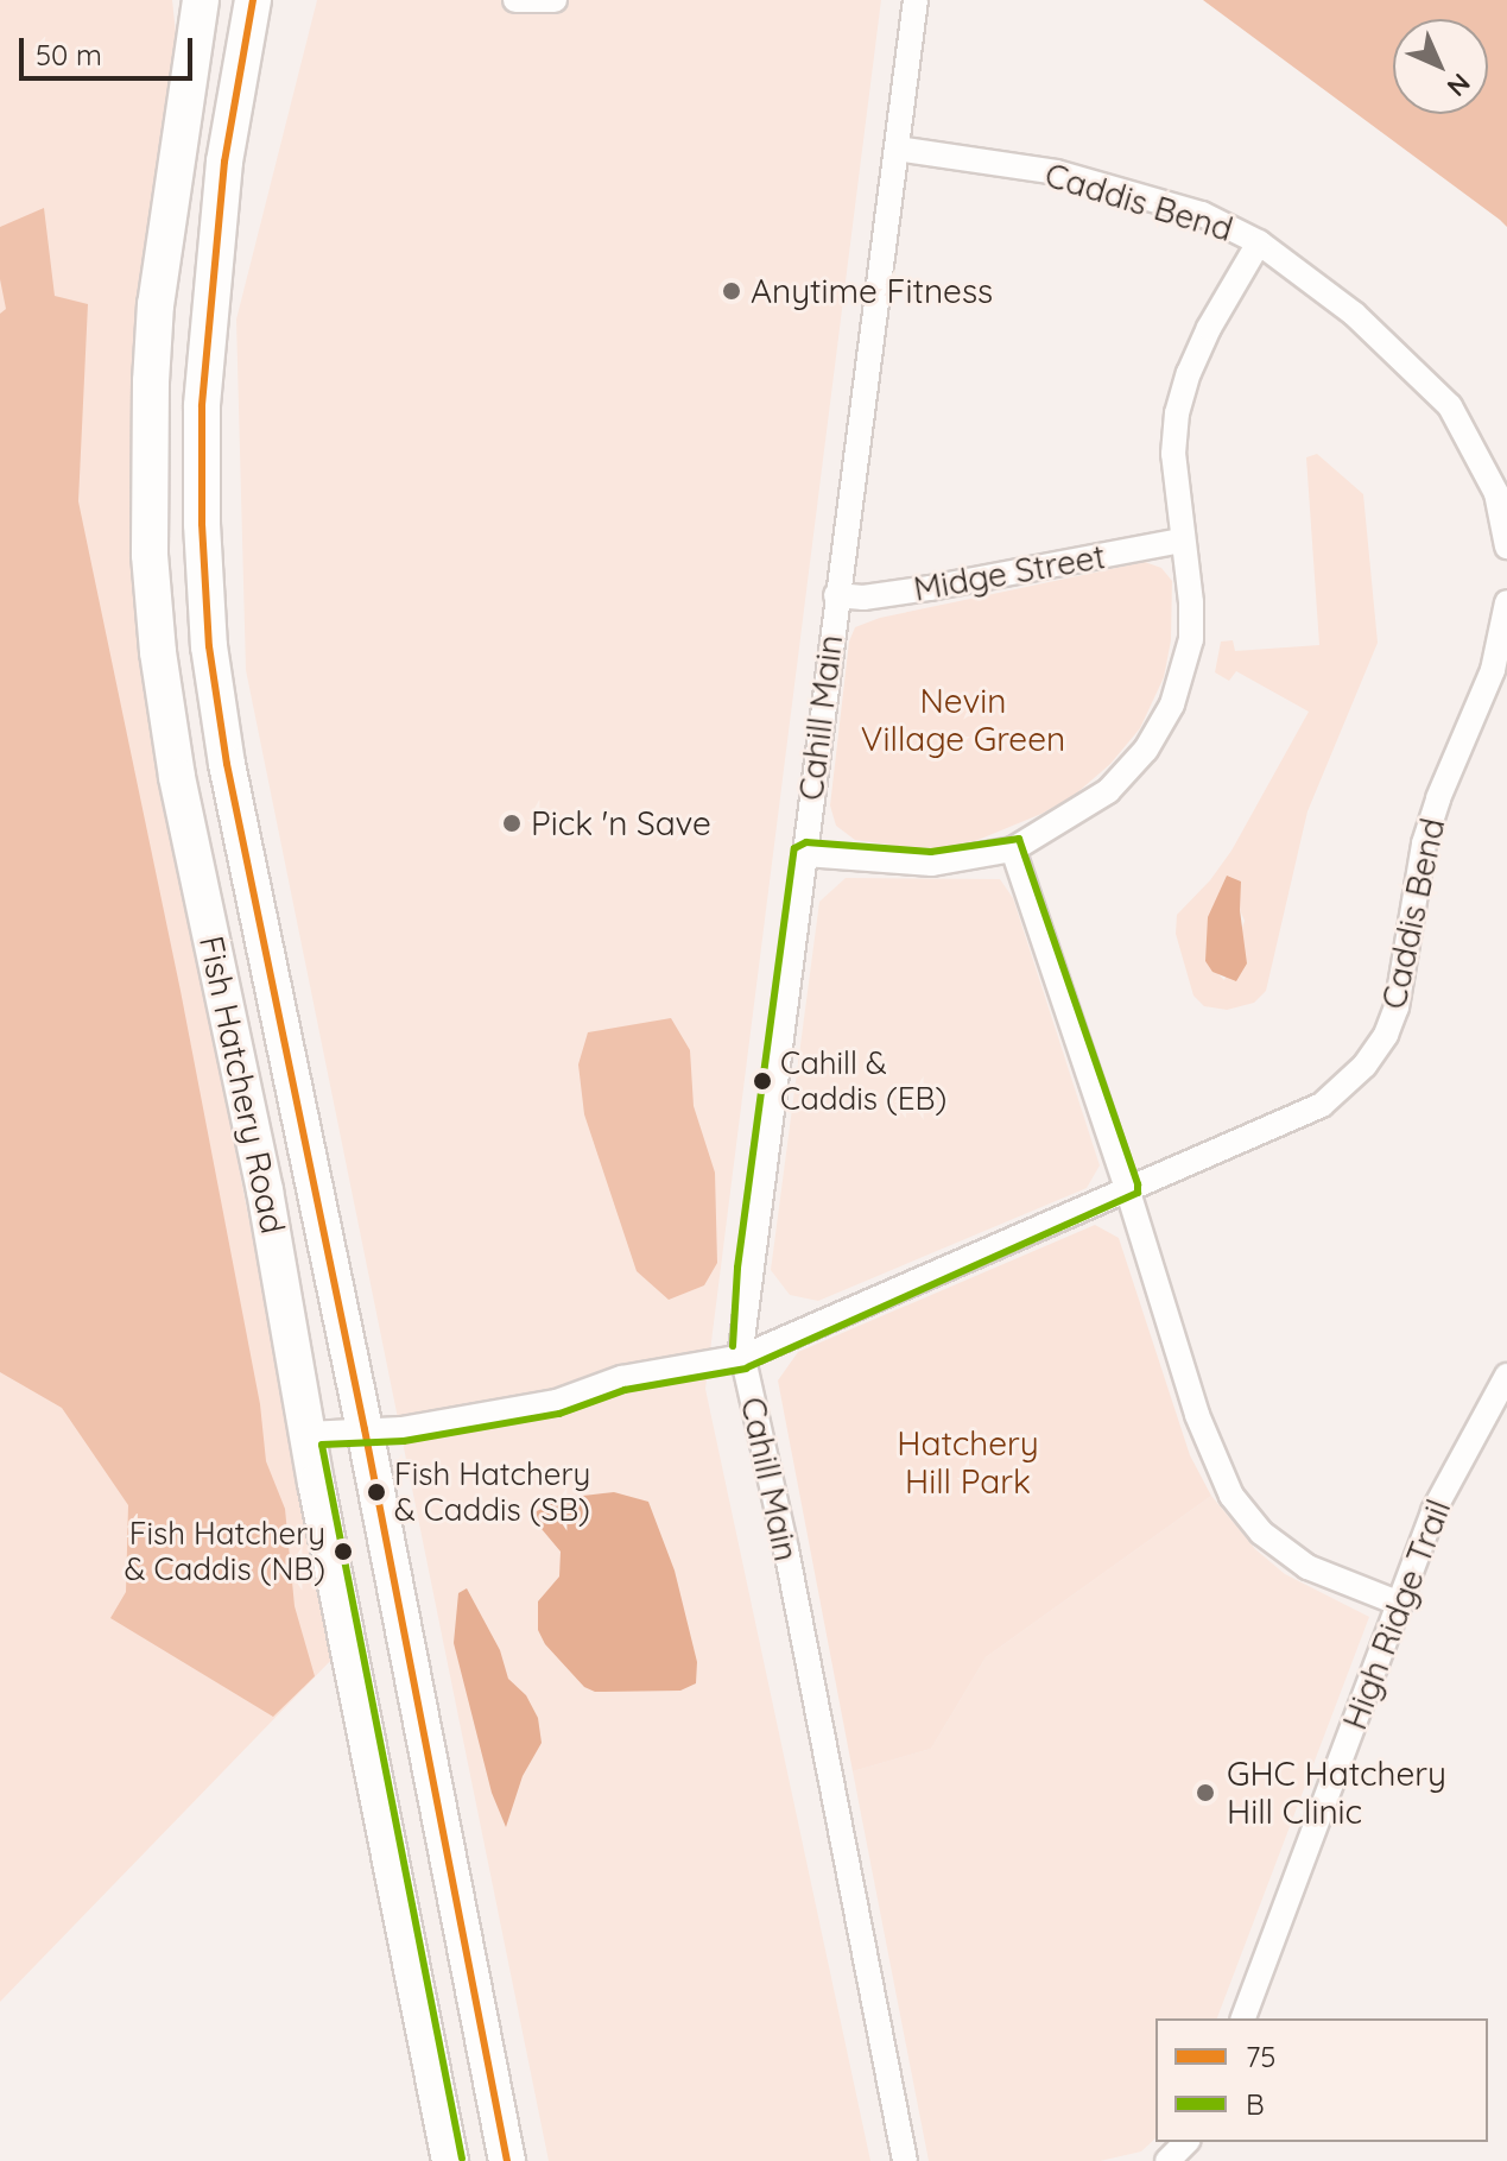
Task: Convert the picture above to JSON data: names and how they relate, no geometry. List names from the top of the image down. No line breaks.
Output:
{"streets":{"main road":["Fish Hatchery Road"],"street":["Caddis Bend","Midge Street","Cahill Main","High Ridge Trail"]},"crossings":[["Caddis Bend","Cahill Main"],["Caddis Bend","Fish Hatchery Road"],["Midge Street","Cahill Main"]],"parks":["Nevin Village Green","Hatchery Hill Park"],"places":["Anytime Fitness","Pick 'n Save","Cahill & Caddis (EB)","Fish Hatchery & Caddis (SB)","Fish Hatchery & Caddis (NB)","GHC Hatchery Hill Clinic"],"lines":["transit line 75","transit line B"],"legend":["75","B"],"scale_bar":"50 m","north":"bottom right"}
